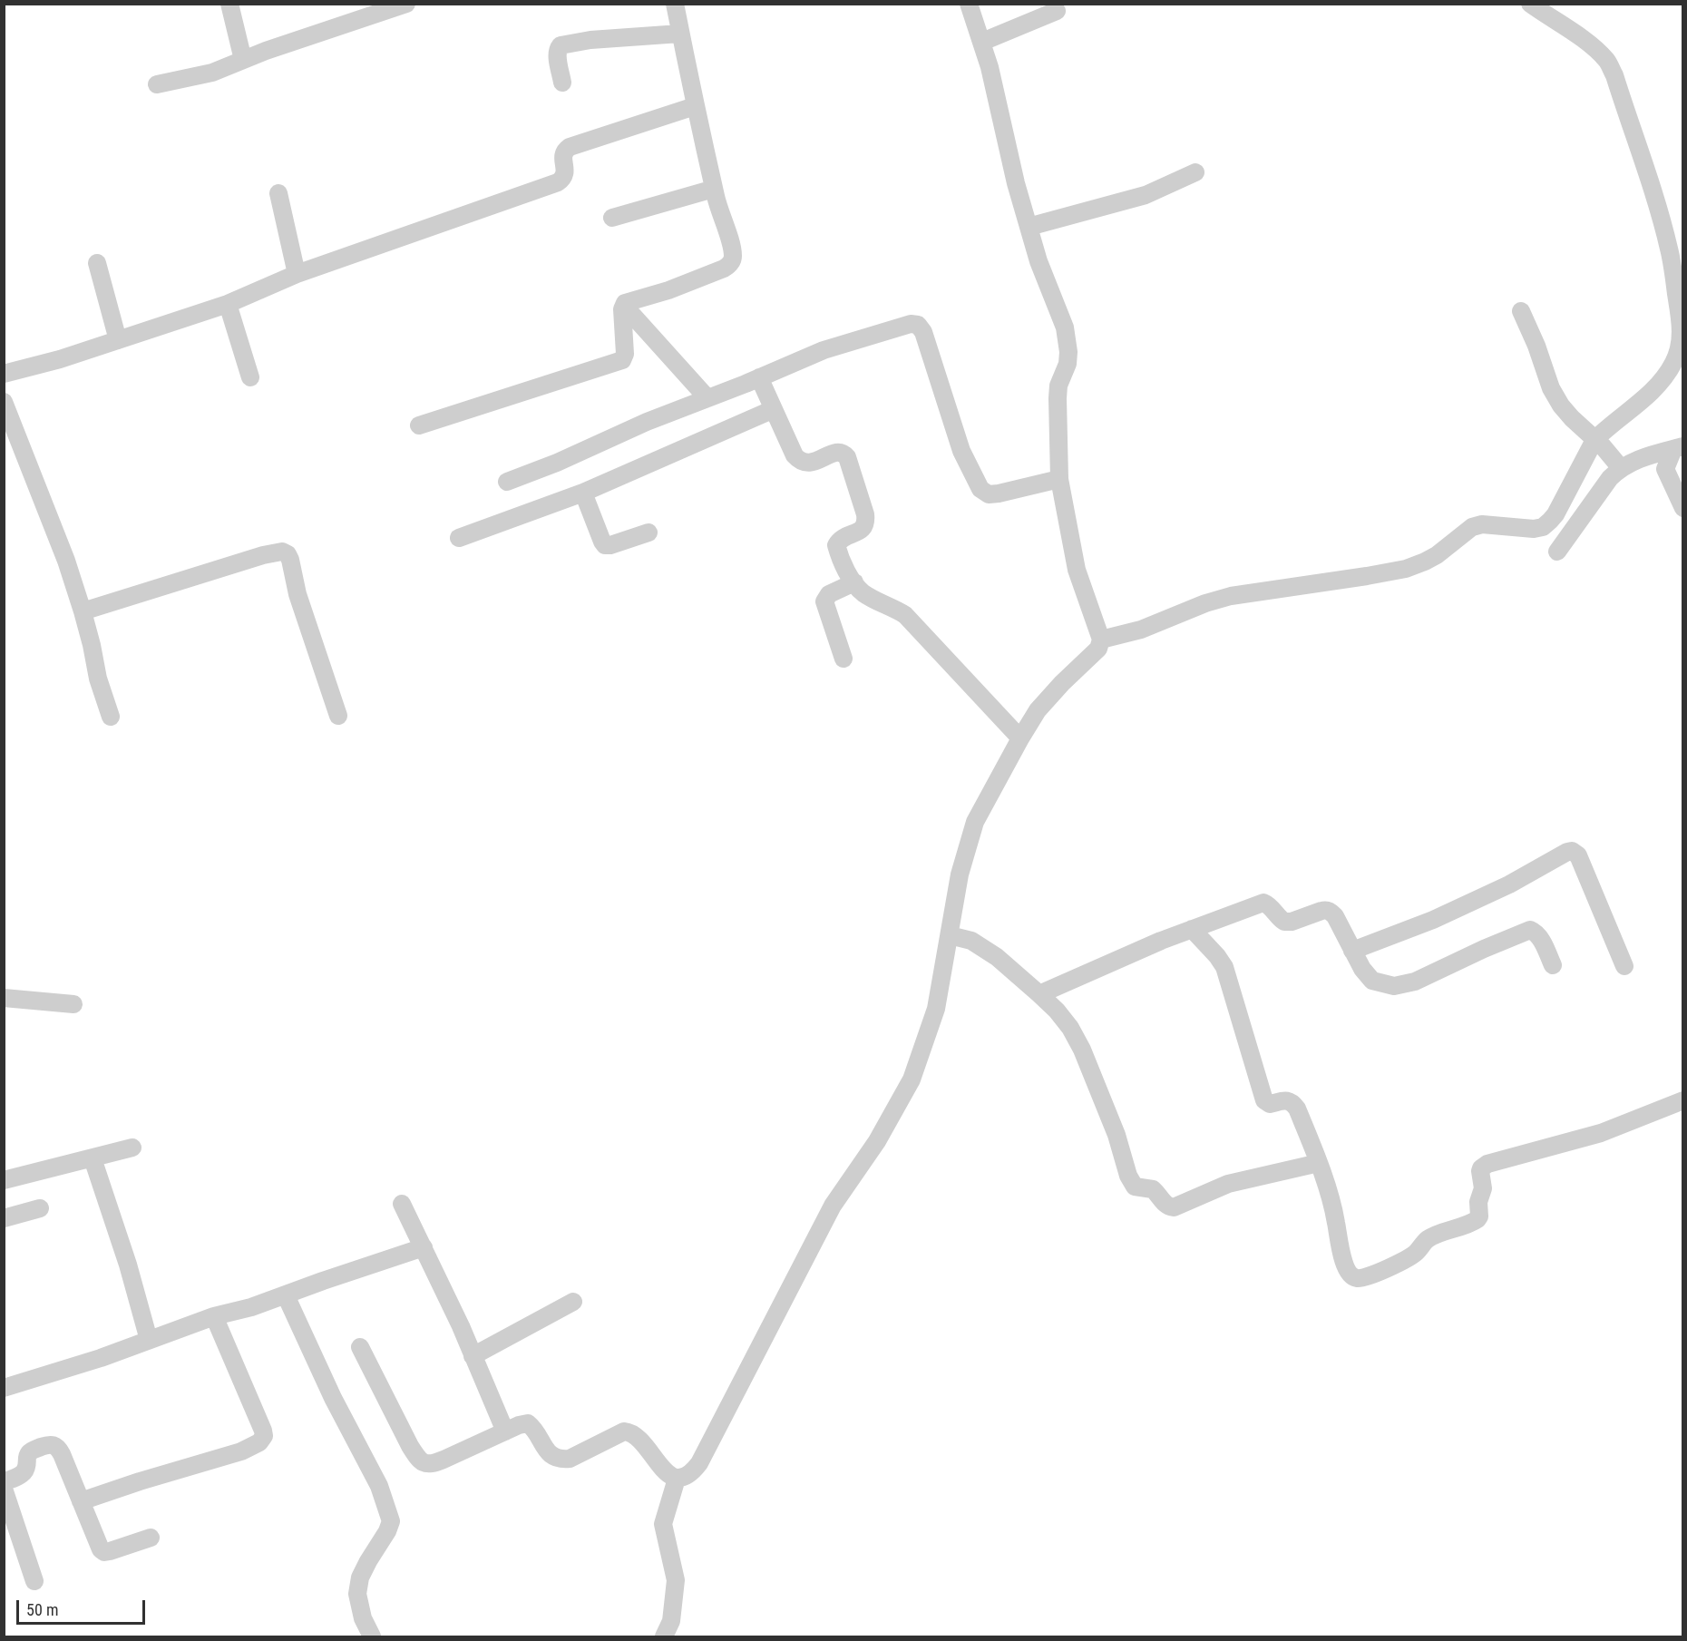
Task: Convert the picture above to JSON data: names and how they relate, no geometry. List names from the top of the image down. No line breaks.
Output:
{"scale_bar":"50 m"}
